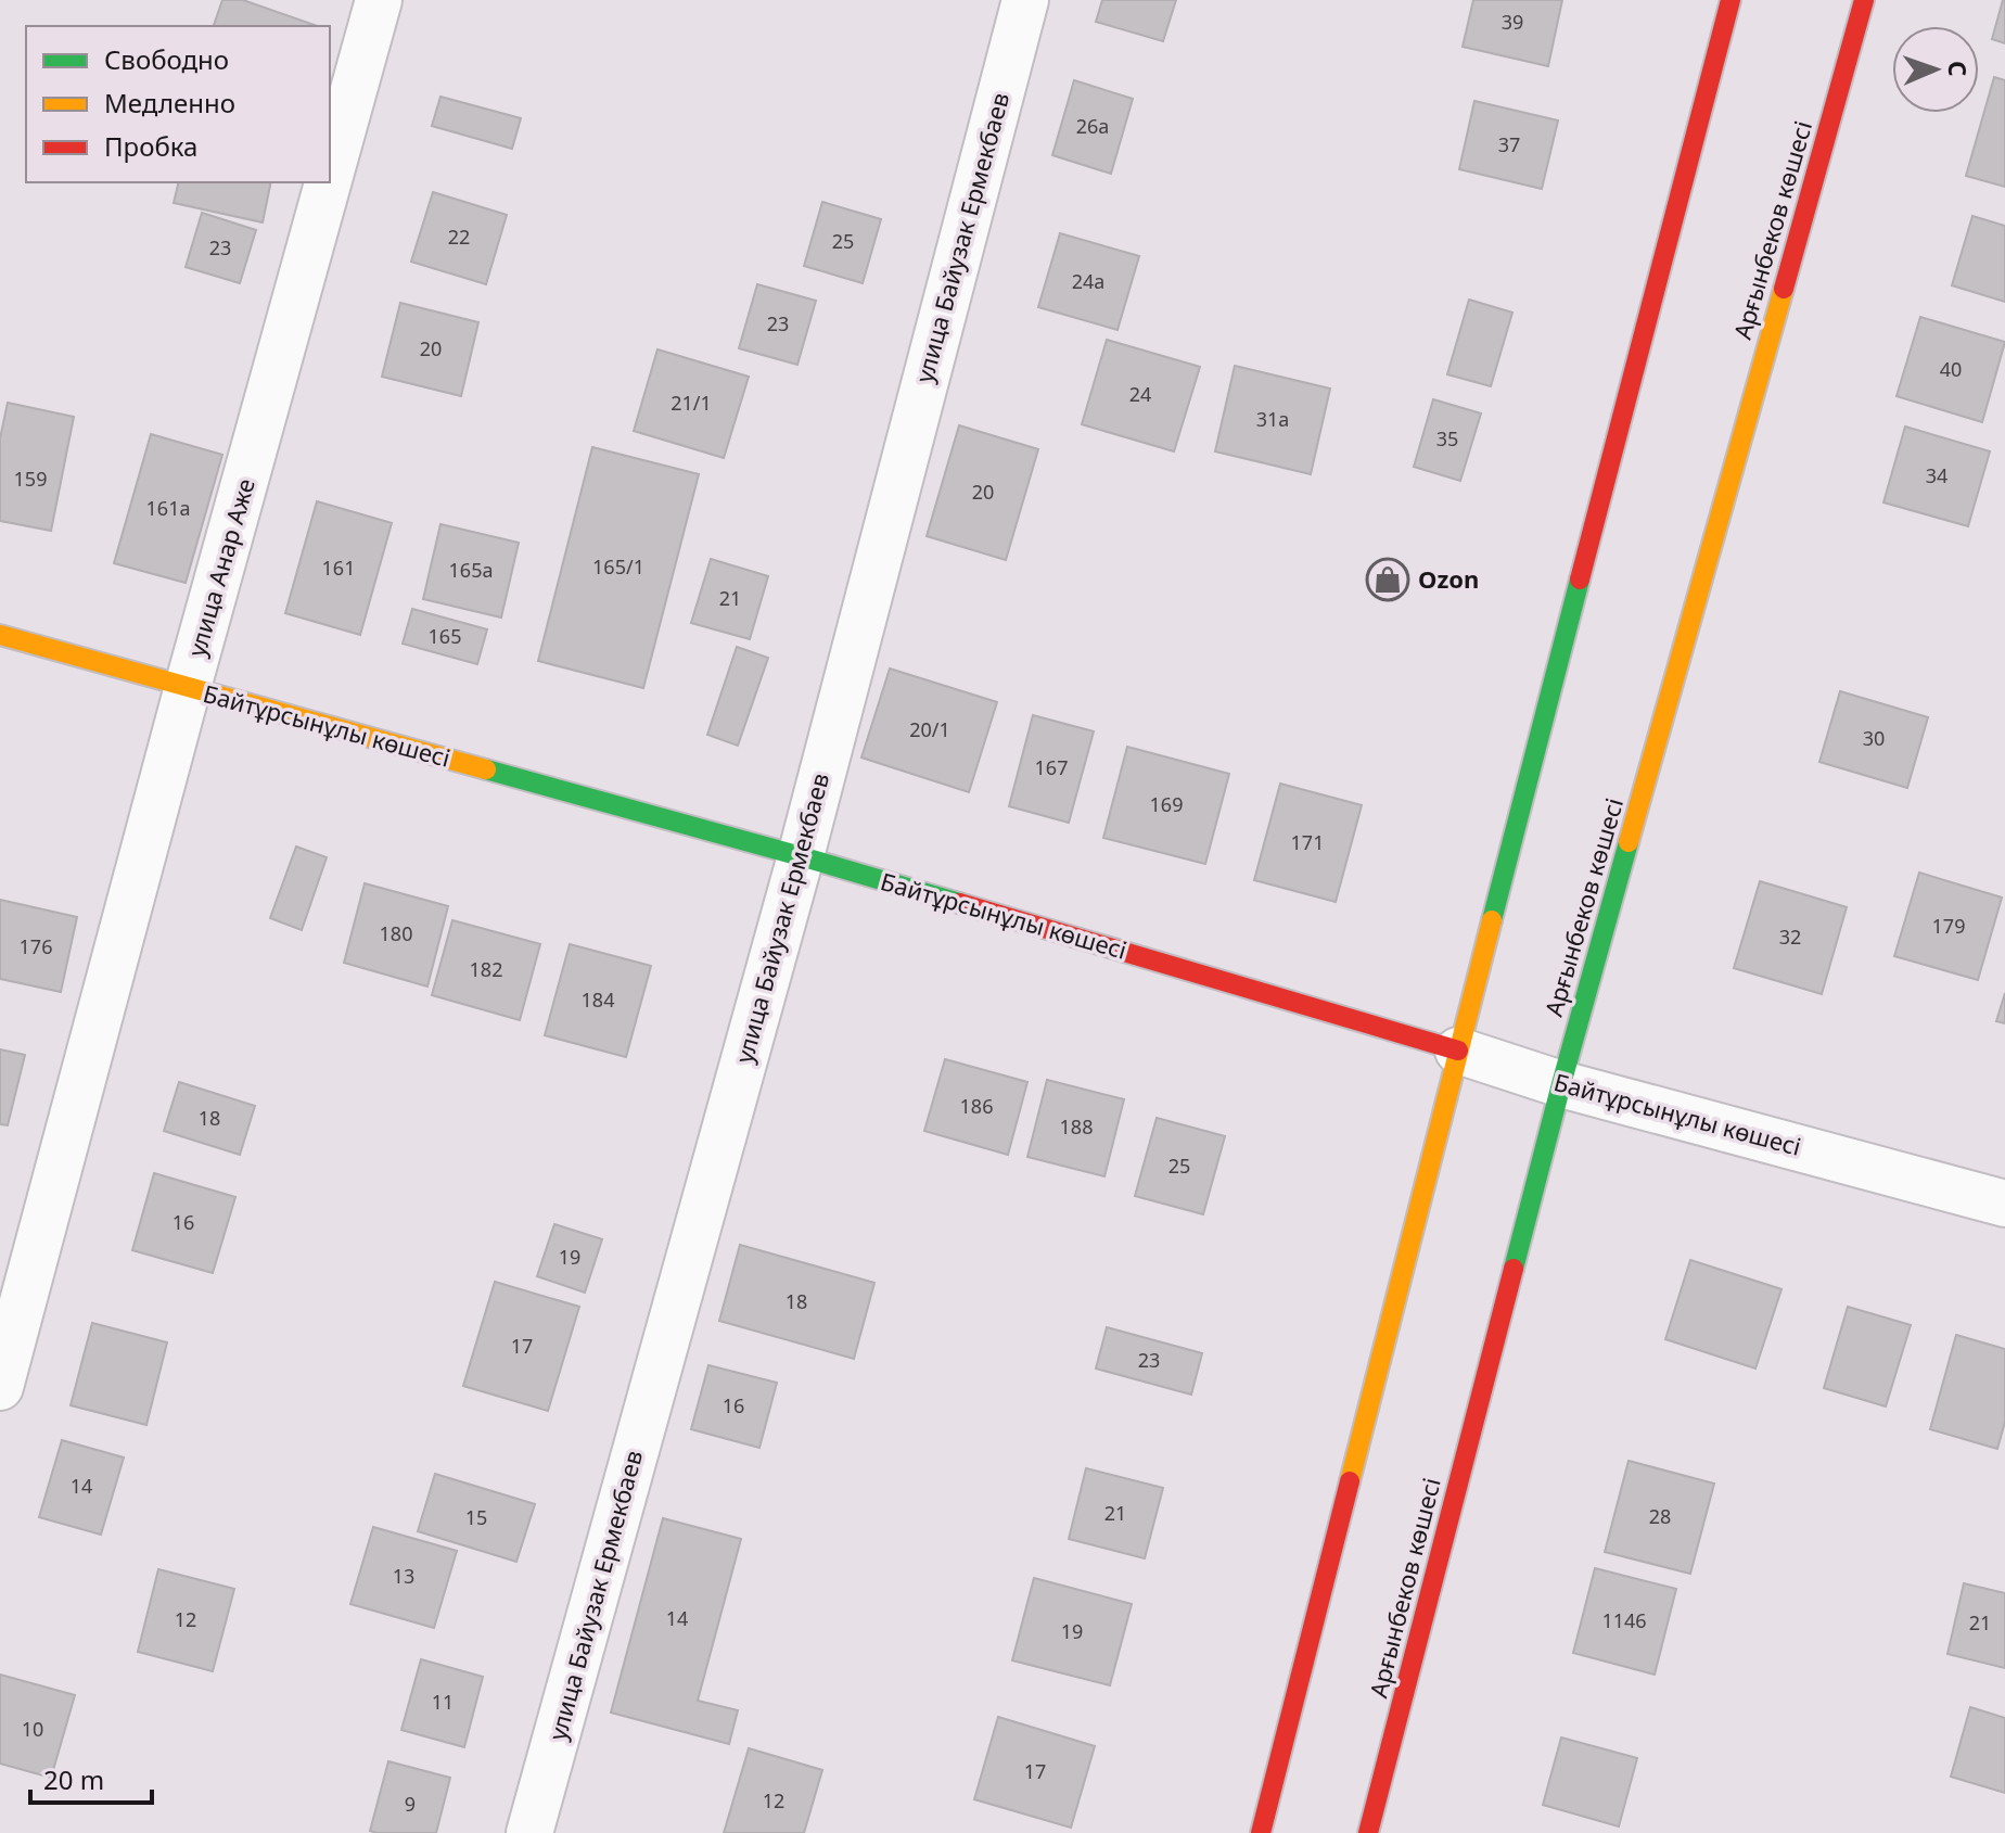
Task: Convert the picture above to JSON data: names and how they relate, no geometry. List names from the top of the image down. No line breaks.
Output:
{"streets":{"main road":["Арғынбеков көшесі","Байтұрсынұлы көшесі"],"street":["улица Байузак Ермекбаев","улица Анар Аже"]},"crossings":[["Арғынбеков көшесі","Байтұрсынұлы көшесі"],["улица Байузак Ермекбаев","Байтұрсынұлы көшесі"],["улица Анар Аже","Байтұрсынұлы көшесі"]],"places":{"shop":["Ozon"]},"house_numbers":["39","26а","37","22","25","23","24а","23","20","40","24","21/1","31а","35","34","159","20","161а","165/1","161","165а","21","165","20/1","30","167","169","171","179","180","32","176","182","184","186","18","188","25","16","19","18","17","23","16","14","21","28","15","13","14","12","1146","21","19","11","10","17","12","9"],"legend":["Свободно","Медленно","Пробка"],"scale_bar":"20 m","north":"right"}
